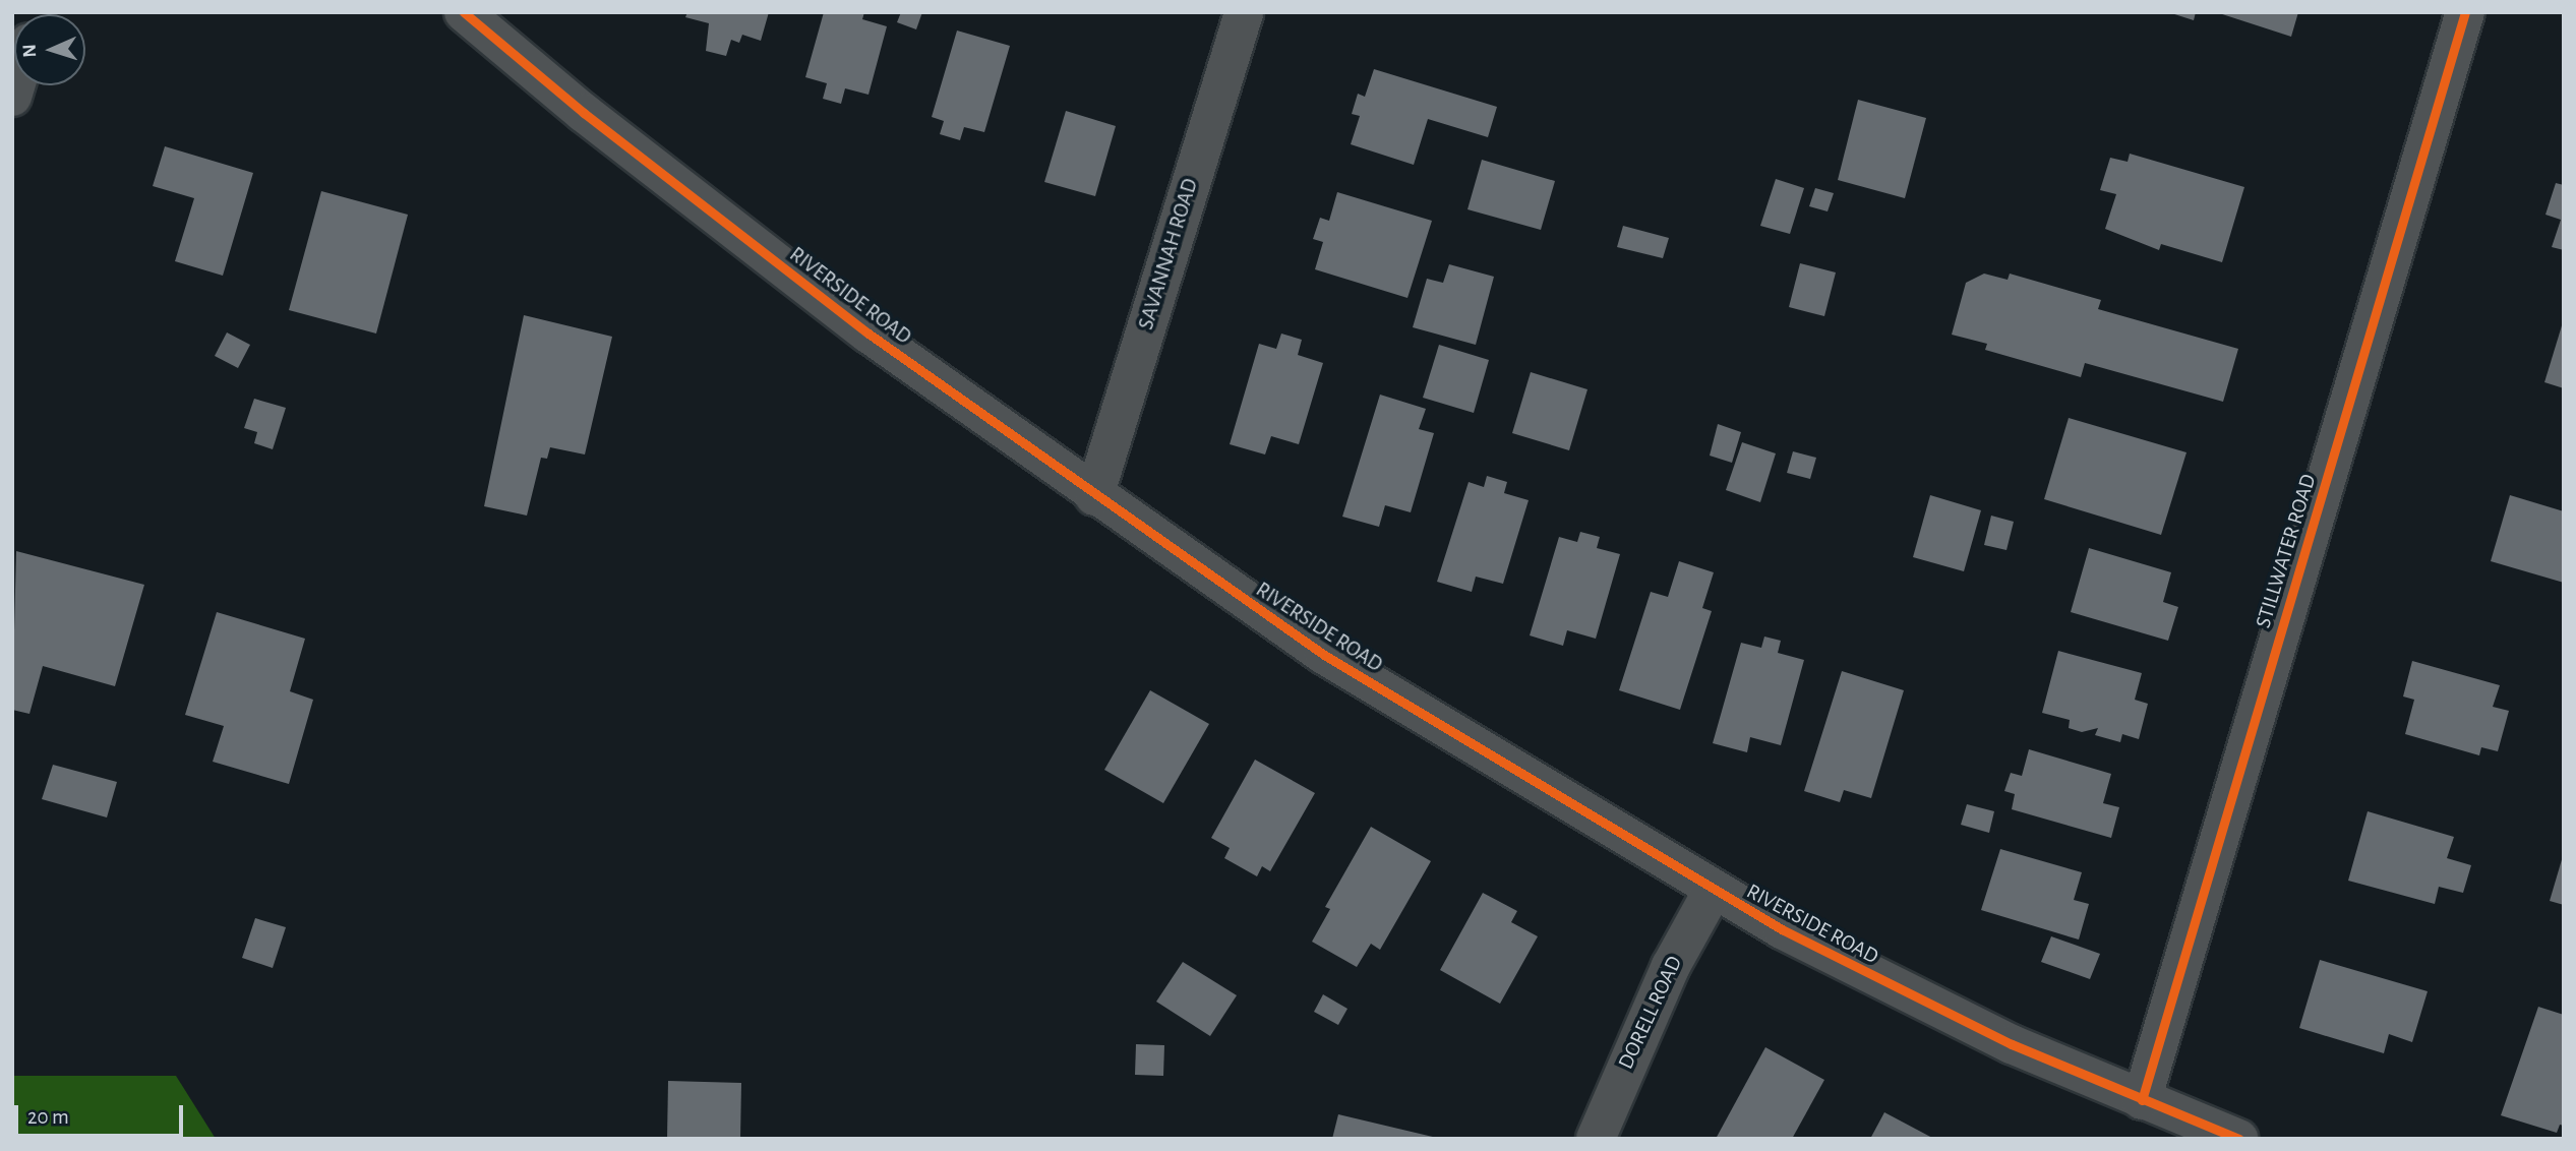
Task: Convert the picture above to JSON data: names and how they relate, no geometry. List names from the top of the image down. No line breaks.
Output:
{"streets":{"street":["SAVANNAH ROAD","RIVERSIDE ROAD","STILLWATER ROAD","DORELL ROAD"]},"crossings":[["SAVANNAH ROAD","RIVERSIDE ROAD"],["RIVERSIDE ROAD","STILLWATER ROAD"],["RIVERSIDE ROAD","DORELL ROAD"]],"scale_bar":"20 m","north":"left"}
